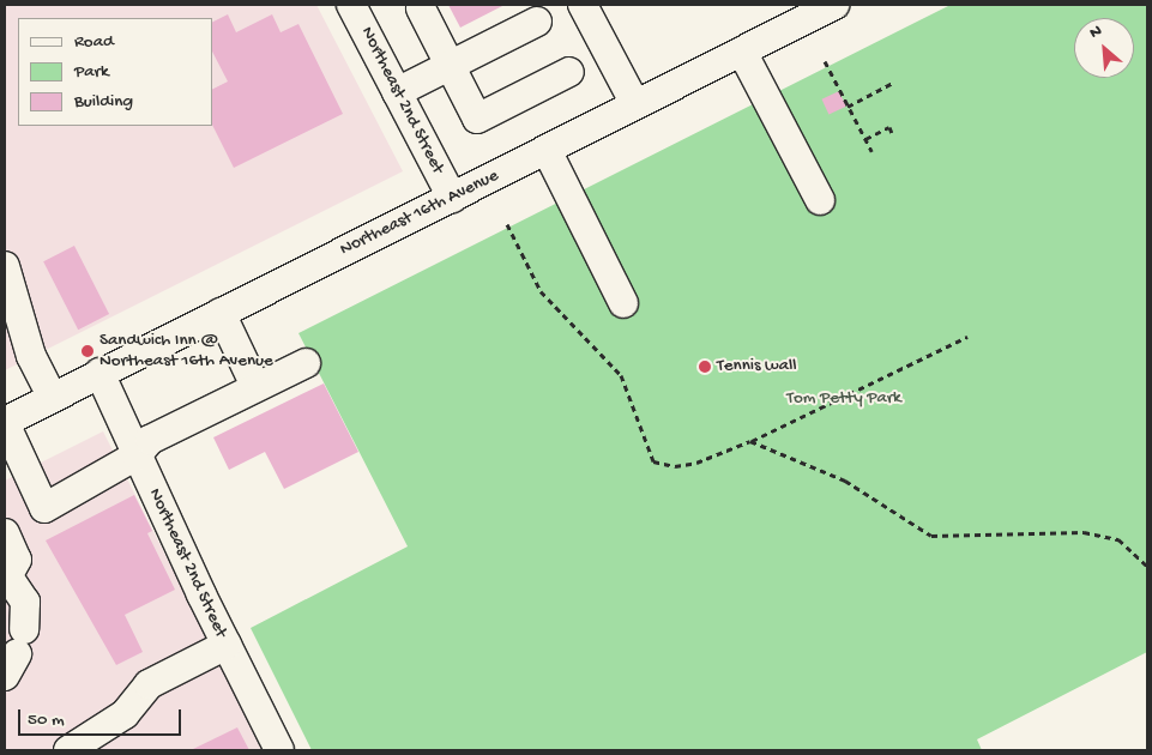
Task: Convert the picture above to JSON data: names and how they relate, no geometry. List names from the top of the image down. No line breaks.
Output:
{"streets":{"street":["Northeast 2nd Street","Northeast 16th Avenue"]},"crossings":[["Northeast 2nd Street","Northeast 16th Avenue"]],"parks":["Tom Petty Park"],"places":["Sandwich Inn @ Northeast 16th Avenue","Tennis wall"],"legend":["Road","Park","Building"],"scale_bar":"50 m","north":"top left"}
